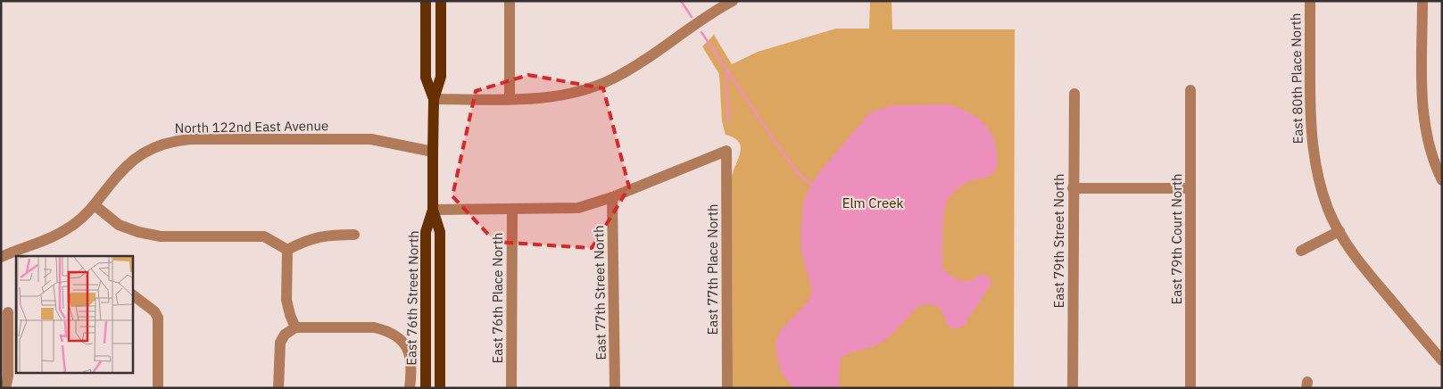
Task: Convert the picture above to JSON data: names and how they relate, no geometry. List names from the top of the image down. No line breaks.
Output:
{"streets":{"main road":["East 76th Street North"],"street":["East 80th Place North","North 122nd East Avenue","East 79th Court North","East 79th Street North","East 77th Place North","East 77th Street North","East 76th Place North"]},"crossings":[["North 122nd East Avenue","East 76th Street North"],["East 77th Place North","East 77th Street North"]],"parks":["Elm Creek"]}
